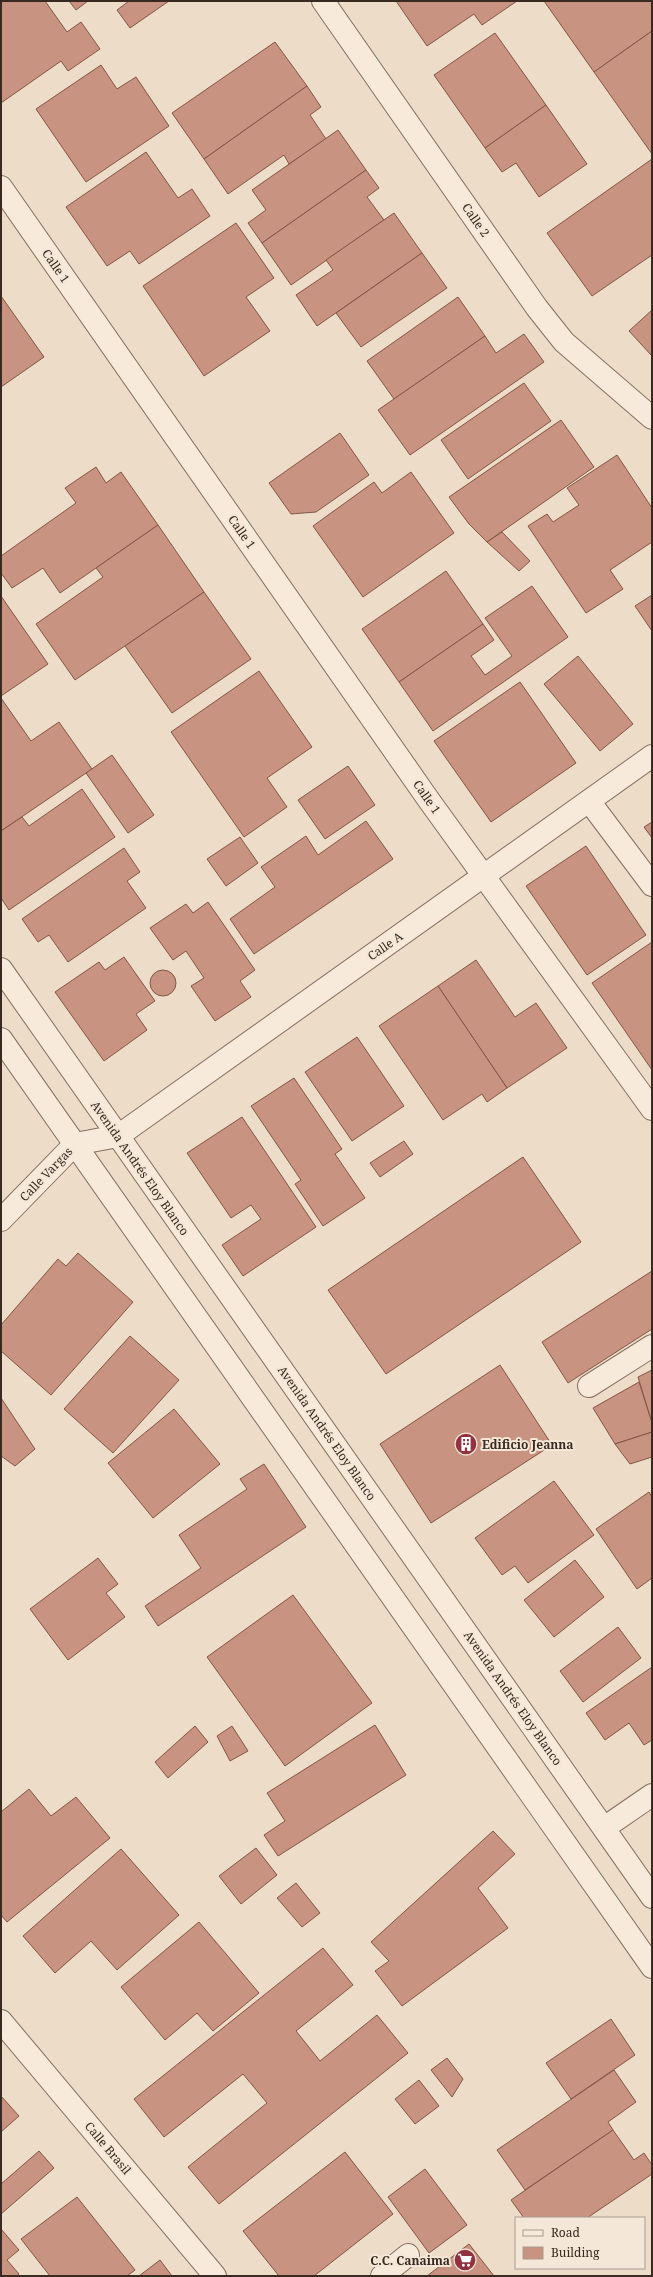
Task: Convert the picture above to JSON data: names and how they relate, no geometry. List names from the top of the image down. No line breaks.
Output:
{"streets":{"street":["Calle 2","Calle 1","Calle A","Avenida Andrés Eloy Blanco","Calle Vargas","Calle Brasil"]},"crossings":[["Calle 1","Calle A"],["Calle A","Avenida Andrés Eloy Blanco"]],"places":{"building":["Edificio Jeanna"],"supermarket":["C.C. Canaima"]},"legend":["Road","Building"]}
